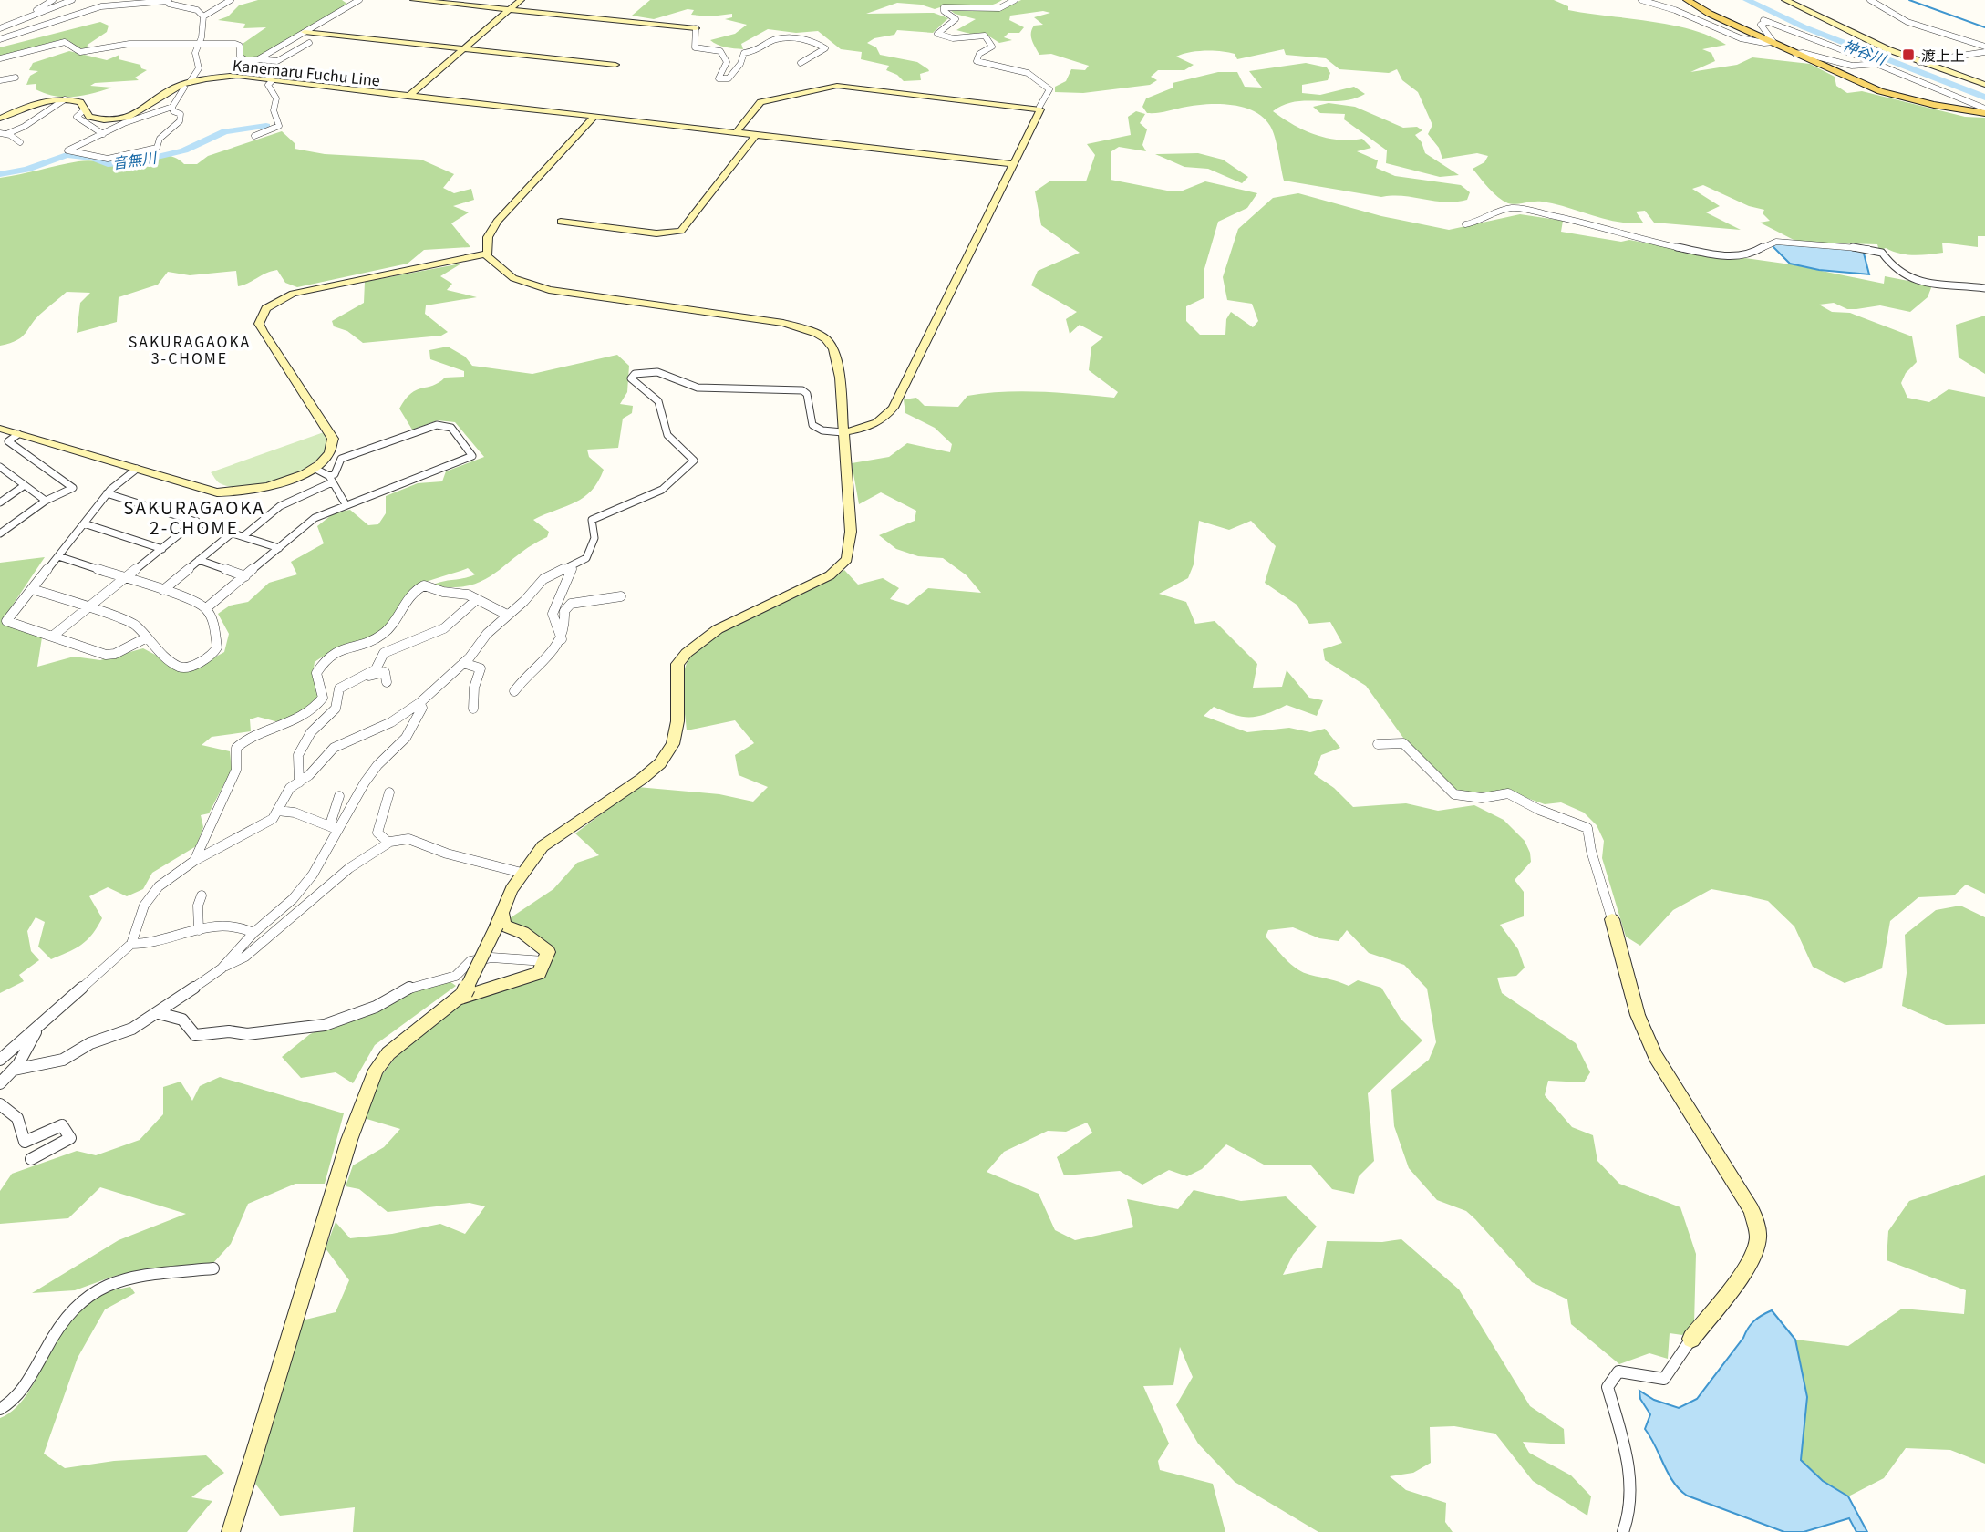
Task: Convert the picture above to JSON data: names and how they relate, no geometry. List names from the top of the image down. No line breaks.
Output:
{"streets":{"street":["Kanemaru Fuchu Line"]},"districts":["SAKURAGAOKA 3-CHOME","SAKURAGAOKA 2-CHOME"],"water":["神谷川","音無川"],"places":{"transit":["渡上上"]}}
